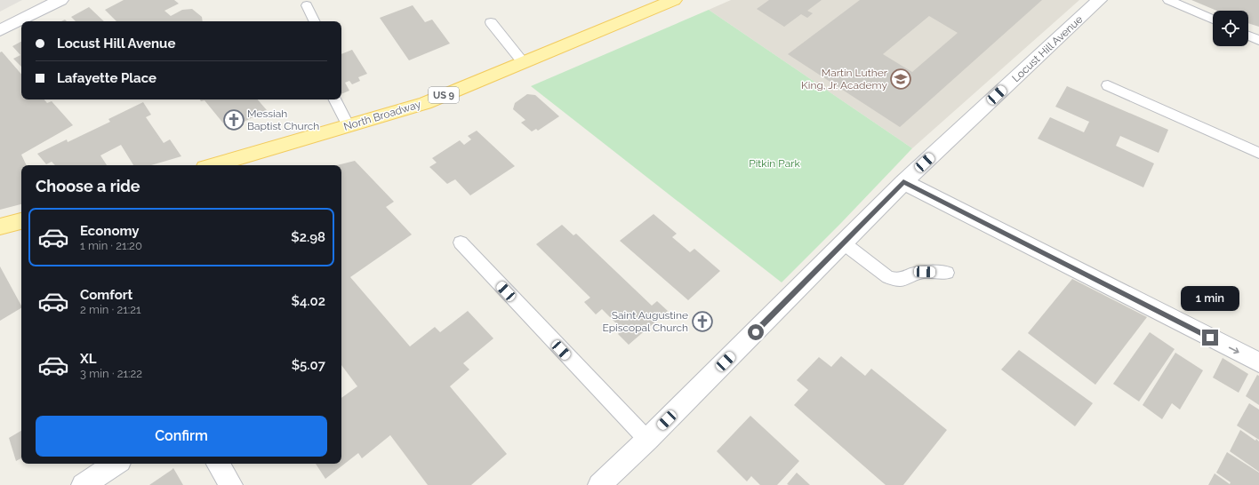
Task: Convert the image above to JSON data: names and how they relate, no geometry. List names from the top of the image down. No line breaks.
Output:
{"streets":{"main road":["US 9","North Broadway"],"street":["Locust Hill Avenue"]},"parks":["Pitkin Park"],"places":{"school or university":["Martin Luther King, Jr. Academy"],"church":["Messiah Baptist Church","Saint Augustine Episcopal Church"]},"page":{"banner":["Locust Hill Avenue","Lafayette Place"],"heading":"Choose a ride","list":[{"name":"Economy","note":"1 min · 21:20","value":"$2.98"},{"name":"Comfort","note":"2 min · 21:21","value":"$4.02"},{"name":"XL","note":"3 min · 21:22","value":"$5.07"}],"bubble":"1 min","buttons":"Confirm"}}
